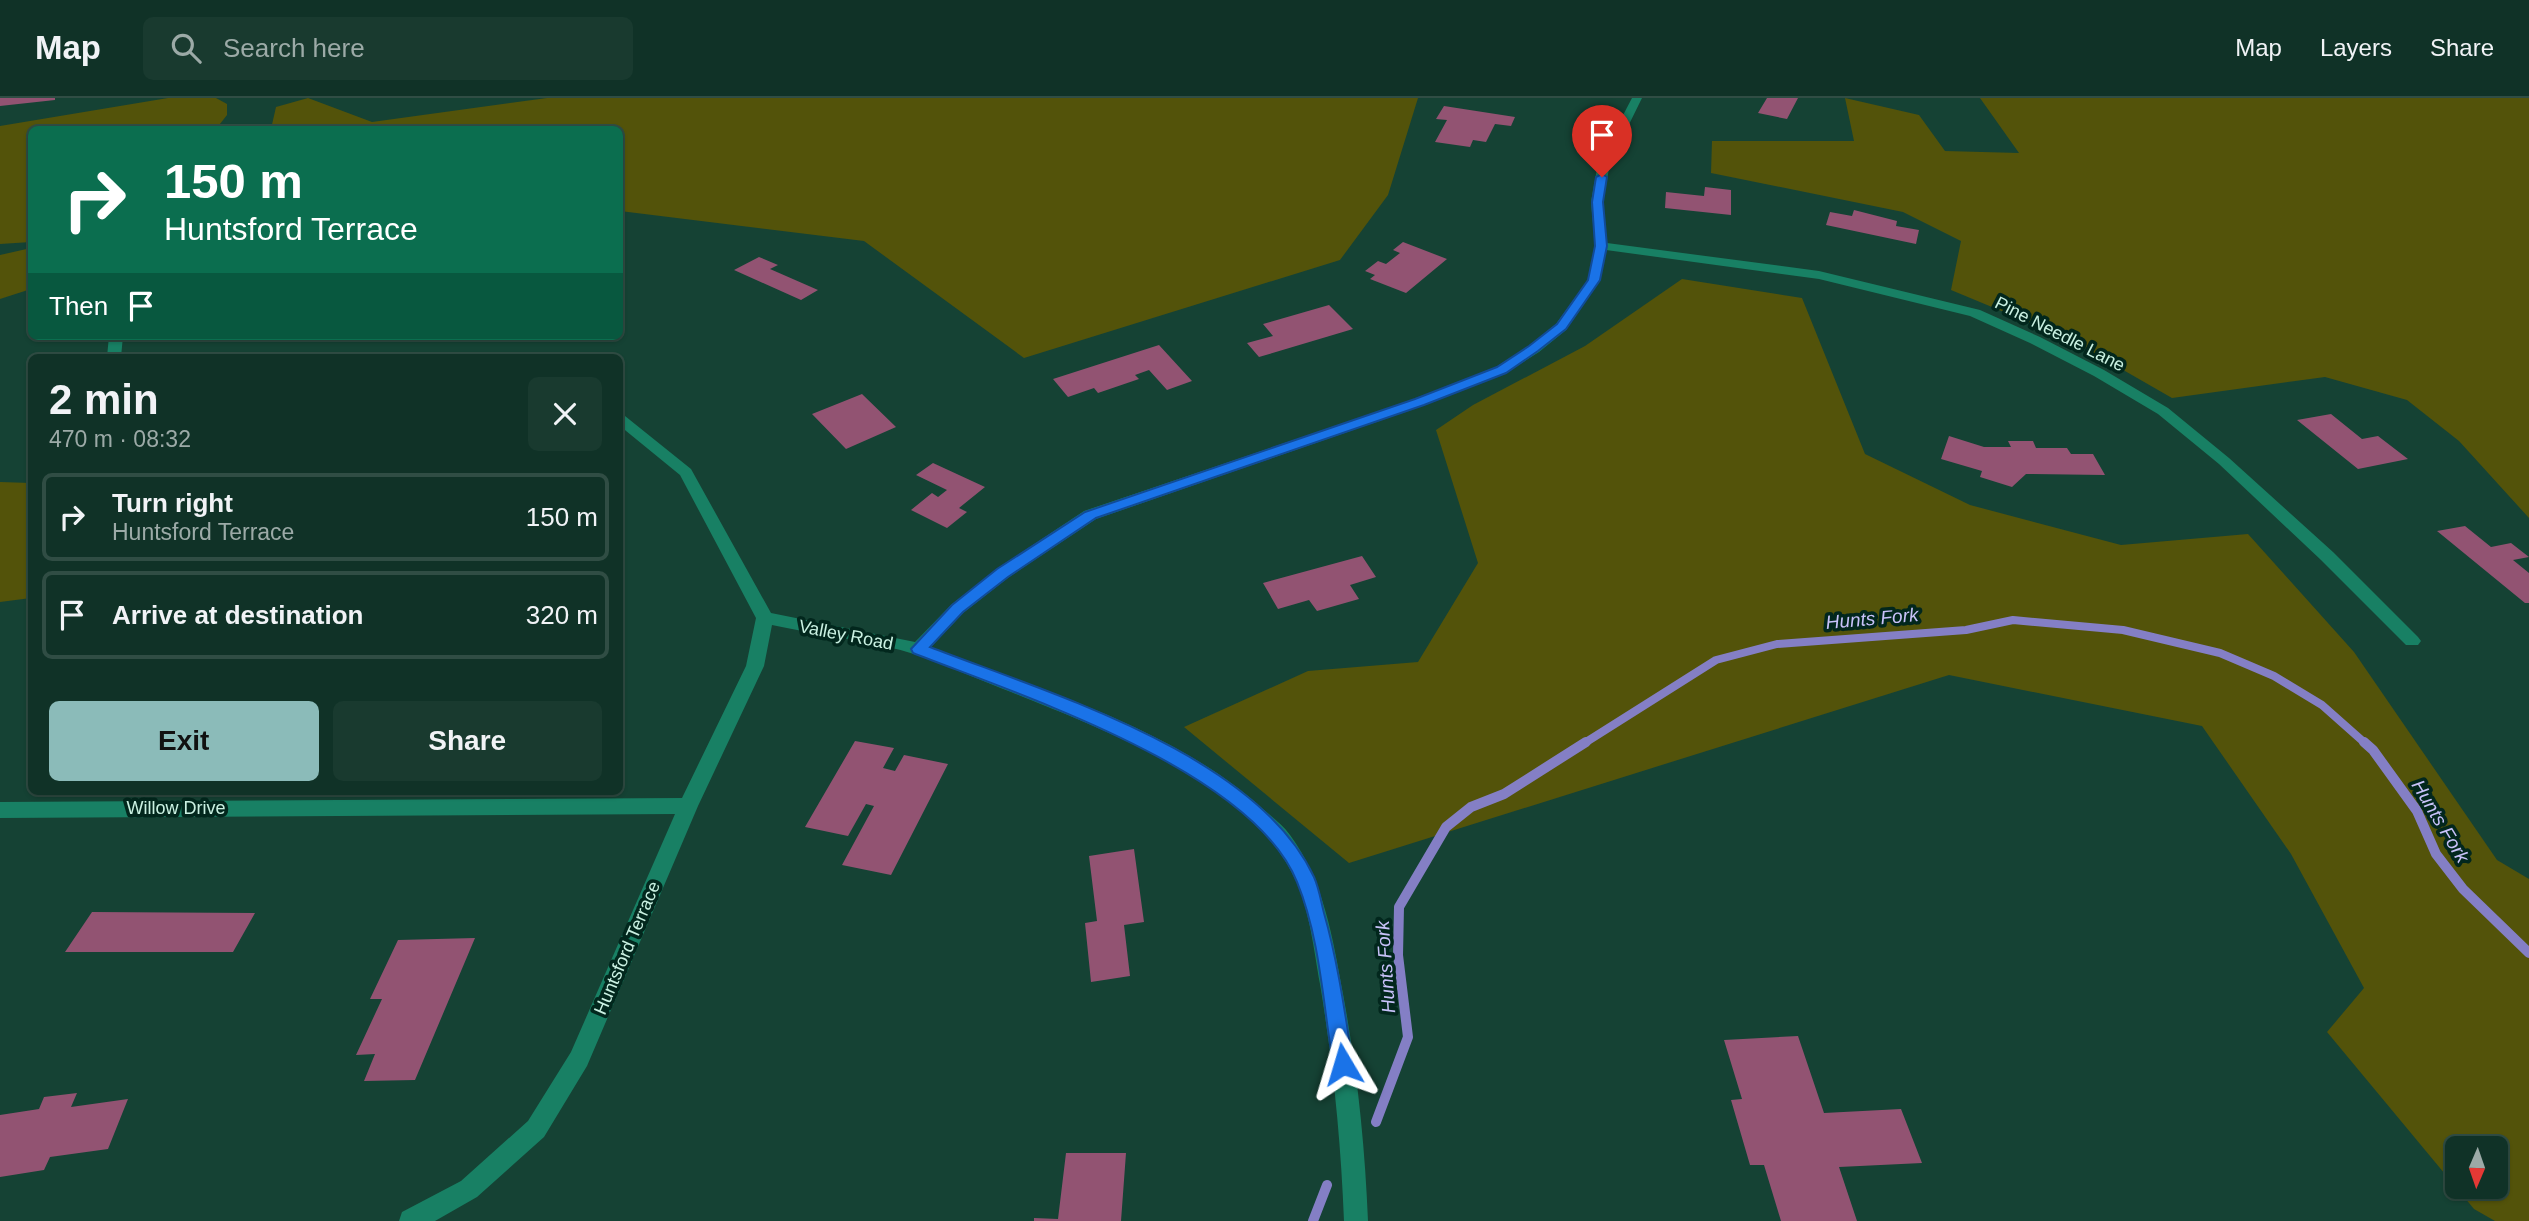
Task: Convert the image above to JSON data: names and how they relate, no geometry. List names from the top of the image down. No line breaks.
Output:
{"streets":{"street":["Pine Needle Lane","Valley Road","Willow Drive","Huntsford Terrace"]},"crossings":[["Valley Road","Huntsford Terrace"],["Willow Drive","Huntsford Terrace"]],"water":["Hunts Fork"],"north":"bottom","page":{"header":"Map","search":"Search here","nav":["Map","Layers","Share"],"turn":["150 m","Huntsford Terrace"],"then":"Then","heading":["2 min","470 m · 08:32"],"list":[{"name":"Turn right","note":"Huntsford Terrace","value":"150 m"},{"name":"Arrive at destination","value":"320 m"}],"buttons":["Exit","Share"]}}
